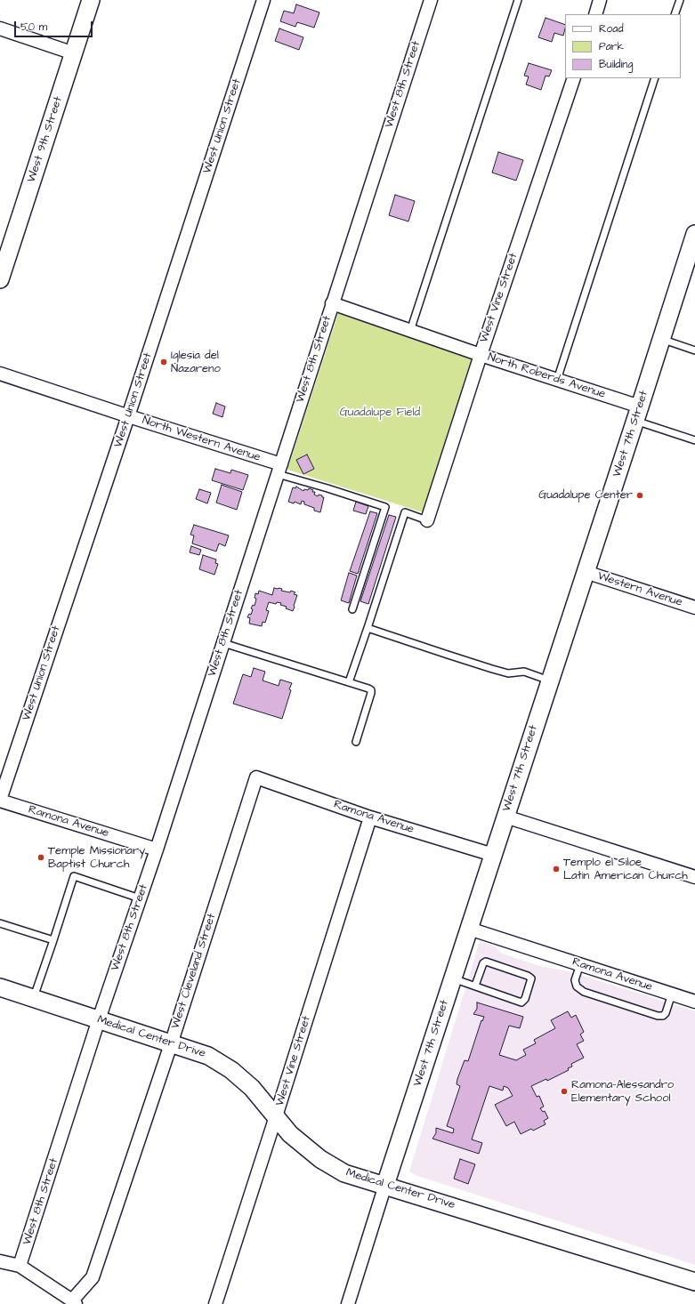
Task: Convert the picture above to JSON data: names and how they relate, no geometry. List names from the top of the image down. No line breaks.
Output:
{"streets":{"street":["West 8th Street","West Union Street","West 9th Street","West Vine Street","North Roberds Avenue","West 7th Street","North Western Avenue","Western Avenue","Ramona Avenue","West Cleveland Street","Medical Center Drive"]},"crossings":[["West 8th Street","North Roberds Avenue"],["West 8th Street","North Western Avenue"],["West 8th Street","Ramona Avenue"],["West 8th Street","Medical Center Drive"],["West Union Street","North Western Avenue"],["West Union Street","Ramona Avenue"],["West Vine Street","North Roberds Avenue"],["West Vine Street","Ramona Avenue"],["West Vine Street","Medical Center Drive"],["North Roberds Avenue","West 7th Street"],["West 7th Street","Western Avenue"],["West 7th Street","Ramona Avenue"],["West 7th Street","Medical Center Drive"],["Ramona Avenue","West Cleveland Street"],["West Cleveland Street","Medical Center Drive"]],"parks":["Guadalupe Field"],"places":["Iglesia del Nazareno","Guadalupe Center","Temple Missionary Baptist Church","Templo el Siloe Latin American Church","Ramona-Alessandro Elementary School"],"legend":["Road","Park","Building"],"scale_bar":"50 m"}
